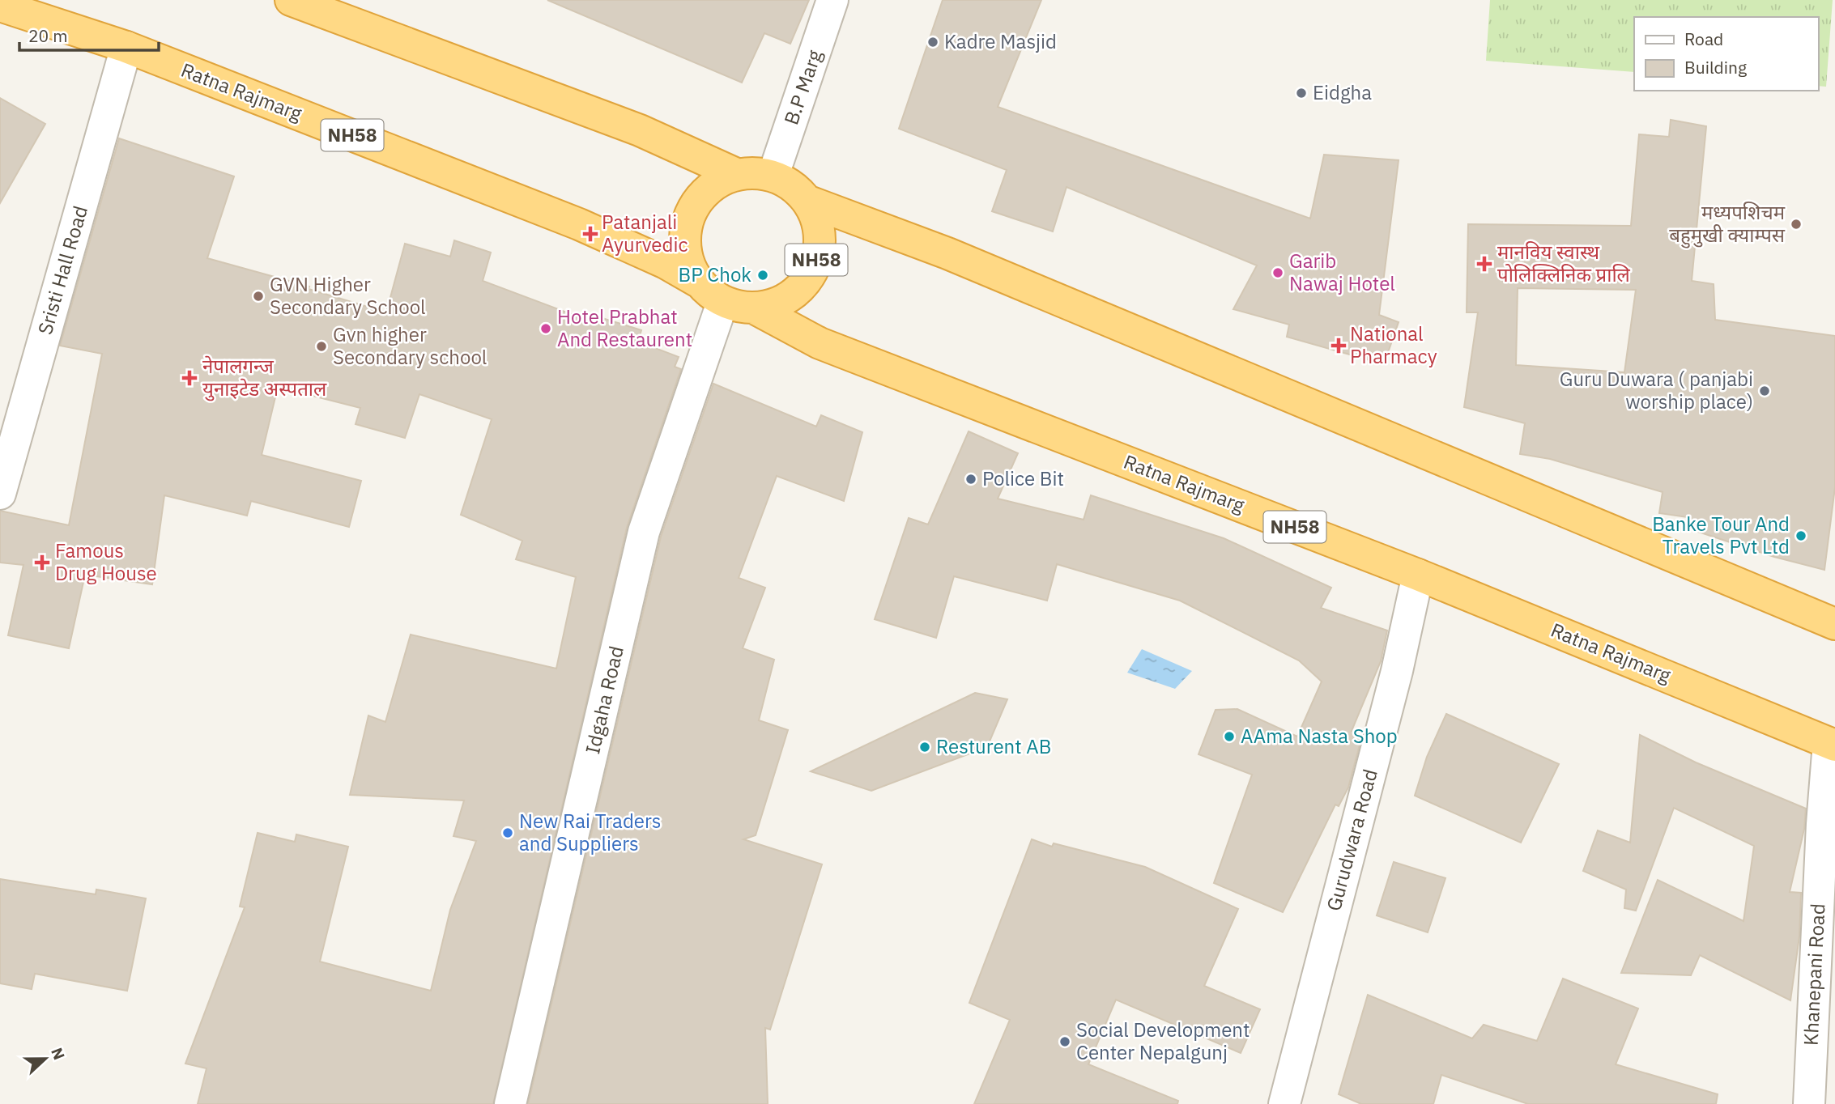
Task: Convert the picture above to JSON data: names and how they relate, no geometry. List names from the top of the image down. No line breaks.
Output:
{"streets":{"highway":["Ratna Rajmarg","NH58"],"street":["B.P Marg","Sristi Hall Road","Idgaha Road","Gurudwara Road","Khanepani Road"]},"crossings":[["B.P Marg","Ratna Rajmarg"],["B.P Marg","NH58"],["B.P Marg","Idgaha Road"],["Ratna Rajmarg","NH58"],["Ratna Rajmarg","Sristi Hall Road"],["Ratna Rajmarg","Idgaha Road"],["Ratna Rajmarg","Gurudwara Road"],["Ratna Rajmarg","Khanepani Road"],["NH58","Idgaha Road"]],"places":{"other":["Kadre Masjid","Eidgha","मध्यपशिचम बहुमुखी क्याम्पस","Garib Nawaj Hotel","BP Chok","GVN Higher Secondary School","Hotel Prabhat And Restaurent","Gvn higher Secondary school","Guru Duwara ( panjabi worship place)","Police Bit","Banke Tour And Travels Pvt Ltd","AAma Nasta Shop","Resturent AB","New Rai Traders and Suppliers","Social Development Center Nepalgunj"],"health":["Patanjali Ayurvedic","मानविय स्वास्थ पोलिक्लिनिक प्रालि","National Pharmacy","नेपालगन्ज युनाइटेड अस्पताल","Famous Drug House"]},"legend":["Road","Building"],"scale_bar":"20 m","north":"right"}
